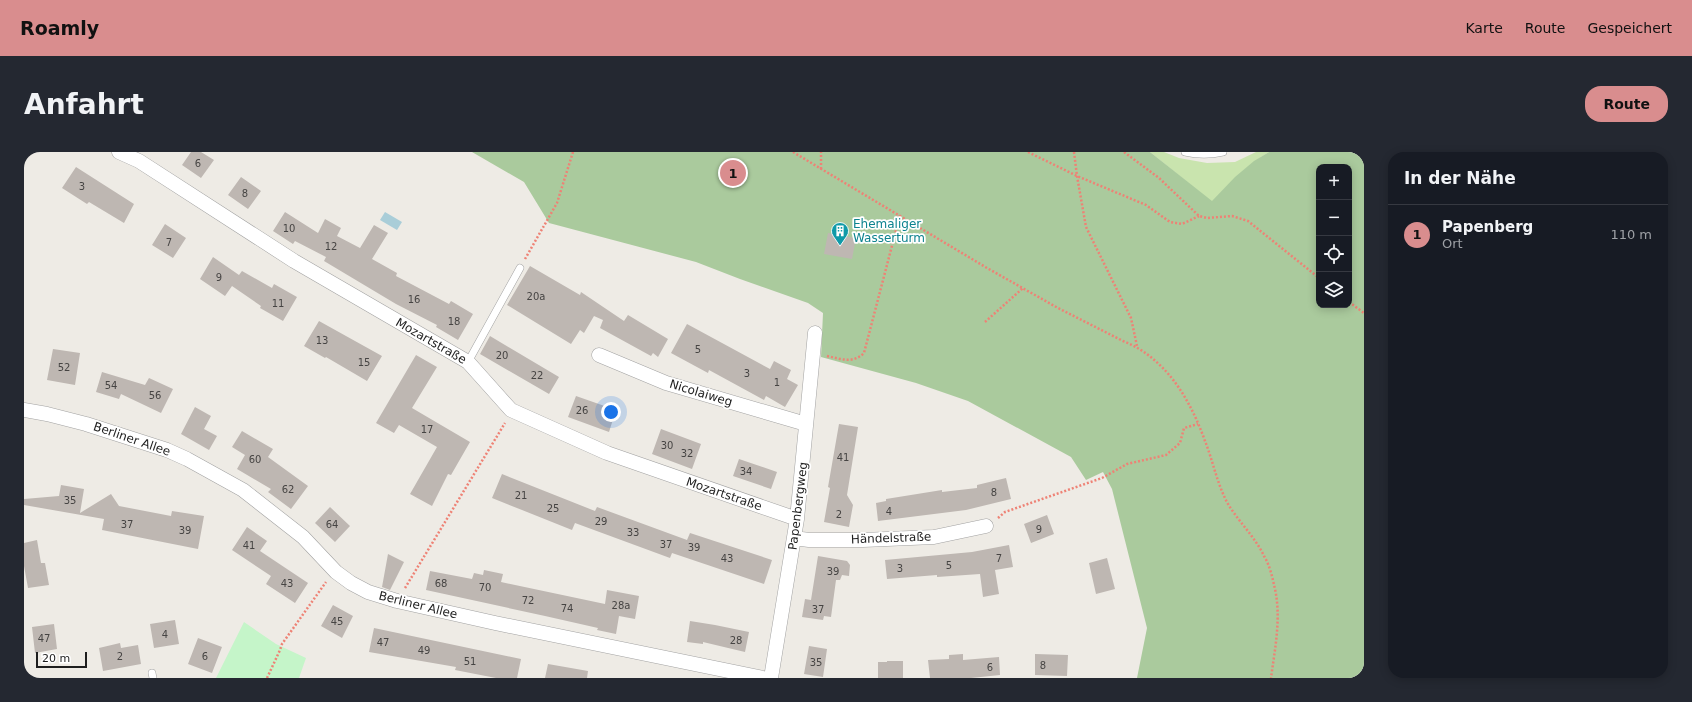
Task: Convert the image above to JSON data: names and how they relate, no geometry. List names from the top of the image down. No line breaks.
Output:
{"streets":{"street":["Mozartstraße","Nicolaiweg","Berliner Allee","Papenbergweg","Händelstraße"]},"crossings":[["Mozartstraße","Papenbergweg"],["Nicolaiweg","Papenbergweg"],["Papenbergweg","Händelstraße"]],"places":{"building":["Ehemaliger Wasserturm"]},"house_numbers":["6","3","8","10","7","12","9","20a","16","11","18","13","5","20","15","52","3","22","1","54","56","26","17","30","32","41","60","34","62","8","21","35","25","4","2","29","37","64","9","39","33","37","41","39","43","7","5","3","39","43","68","70","72","28a","74","37","45","4","47","28","47","49","2","6","51","35","8","6"],"scale_bar":"20 m","page":{"header":"Roamly","nav":["Karte","Route","Gespeichert"],"buttons":"Route","title":"Anfahrt","heading":"In der Nähe","pins":"1","map_buttons":["+","−"],"list":[{"mark":"1","name":"Papenberg","note":"Ort","value":"110 m"}],"scale":"20 m"}}
